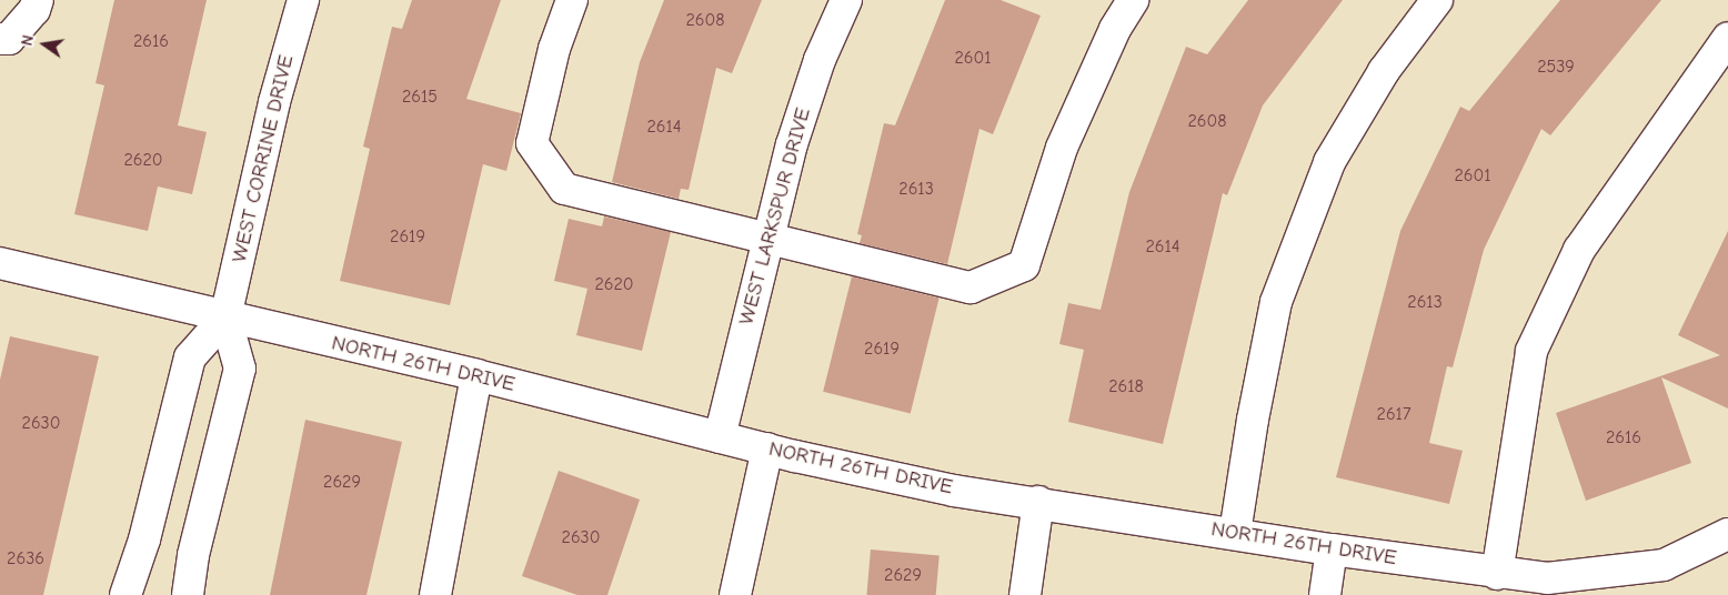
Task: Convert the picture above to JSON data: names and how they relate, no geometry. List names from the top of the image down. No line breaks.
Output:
{"streets":{"street":["WEST CORRINE DRIVE","WEST LARKSPUR DRIVE","NORTH 26TH DRIVE"]},"crossings":[["WEST CORRINE DRIVE","NORTH 26TH DRIVE"],["WEST LARKSPUR DRIVE","NORTH 26TH DRIVE"]],"house_numbers":["2608","2616","2601","2539","2615","2608","2614","2620","2601","2613","2619","2614","2620","2613","2619","2618","2617","2630","2616","2629","2630","2636","2629"],"north":"left"}
